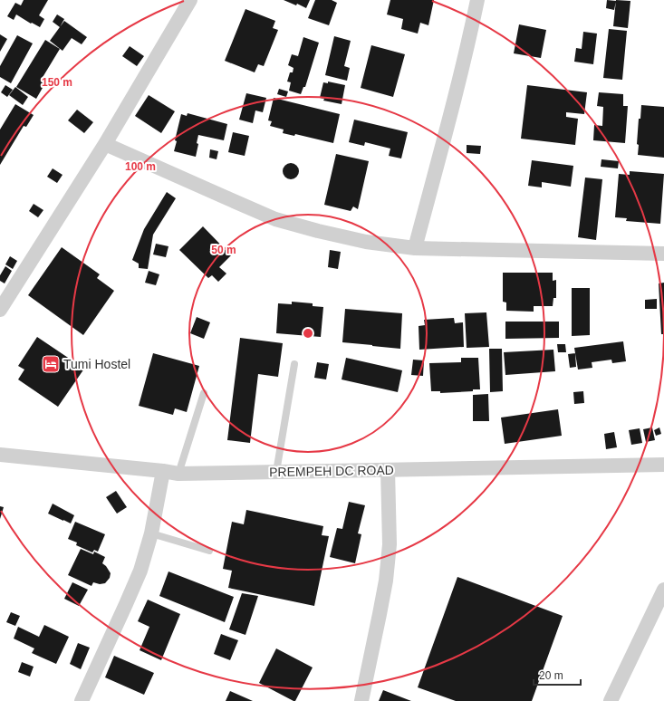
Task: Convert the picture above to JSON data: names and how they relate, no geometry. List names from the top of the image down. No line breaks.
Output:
{"streets":{"street":["PREMPEH DC ROAD"]},"places":{"hotel":["Tumi Hostel"]},"scale_bar":"20 m","rings":["150 m","100 m","50 m"]}
